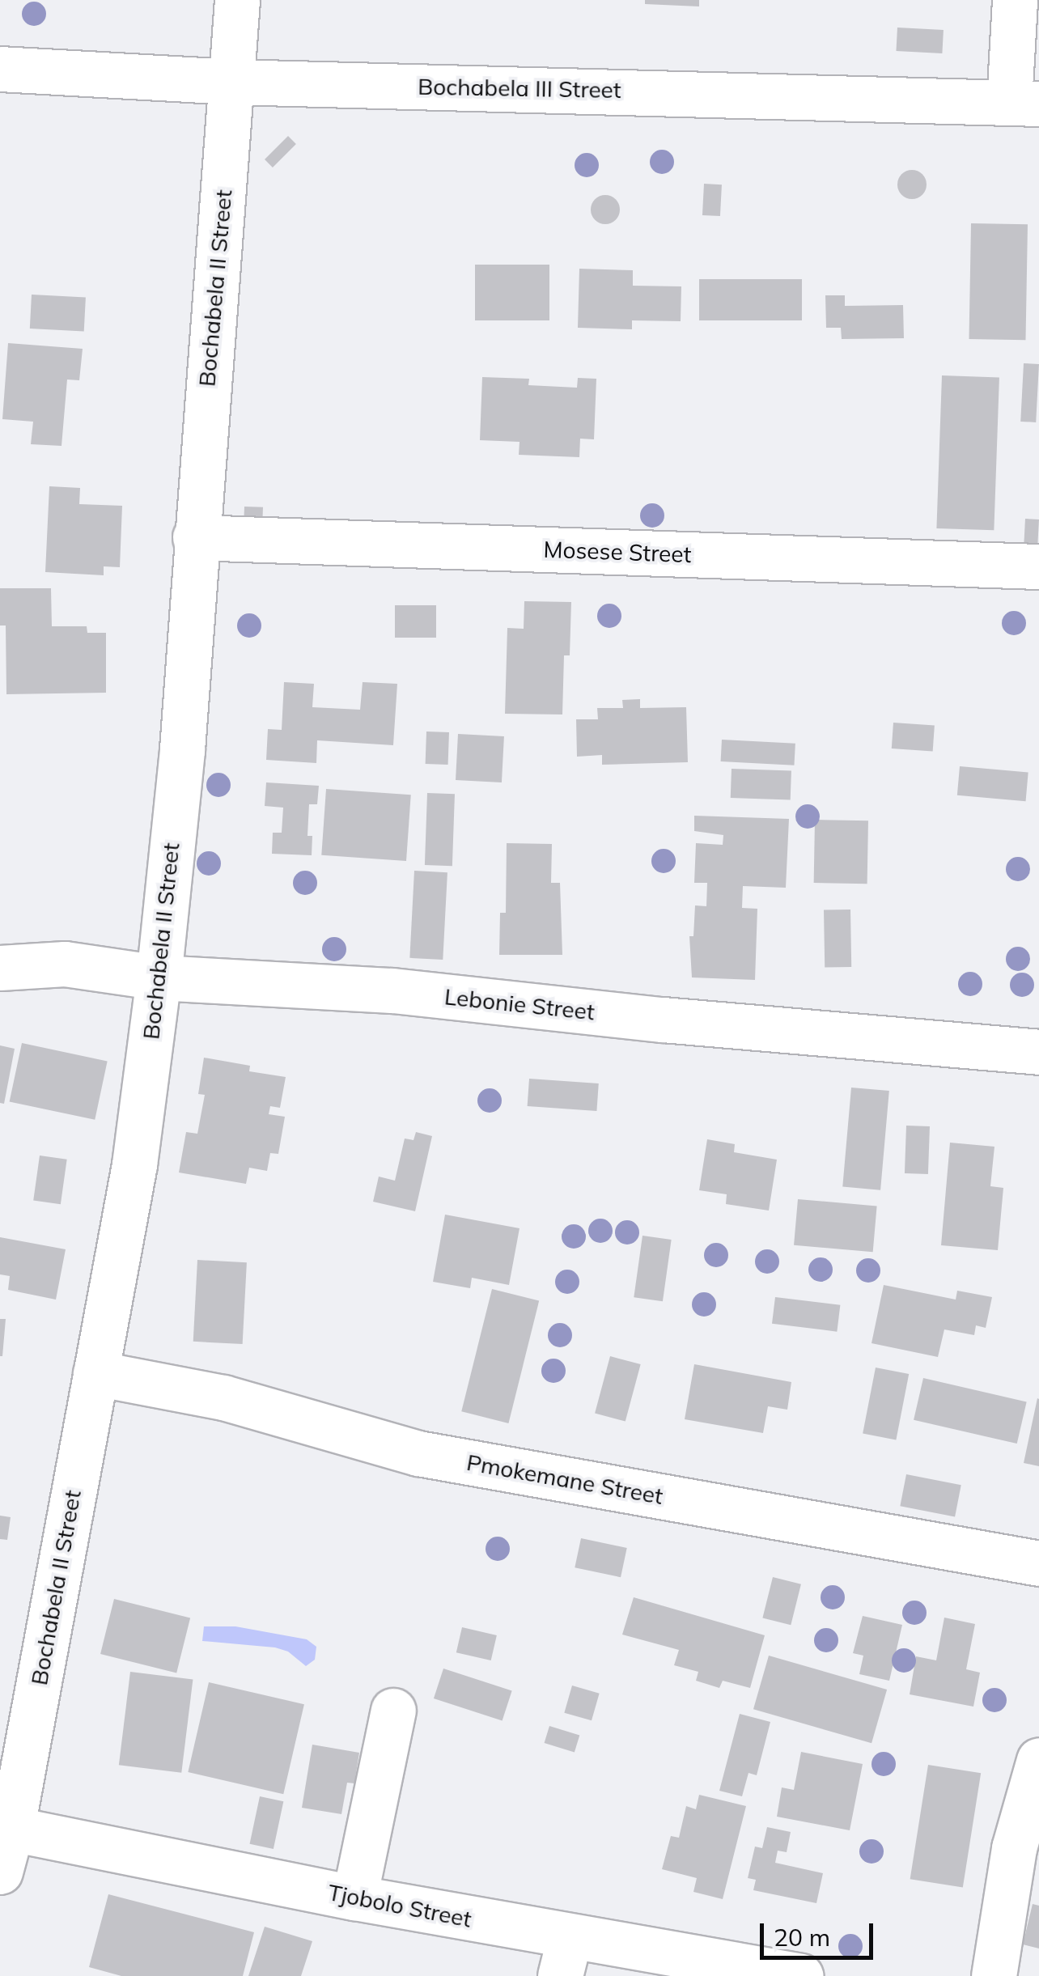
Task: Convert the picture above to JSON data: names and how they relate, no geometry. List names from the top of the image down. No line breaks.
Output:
{"streets":{"street":["Bochabela III Street","Bochabela II Street","Mosese Street","Lebonie Street","Pmokemane Street","Tjobolo Street"]},"crossings":[["Bochabela III Street","Bochabela II Street"],["Bochabela II Street","Mosese Street"],["Bochabela II Street","Lebonie Street"],["Bochabela II Street","Pmokemane Street"],["Bochabela II Street","Tjobolo Street"]],"scale_bar":"20 m"}
